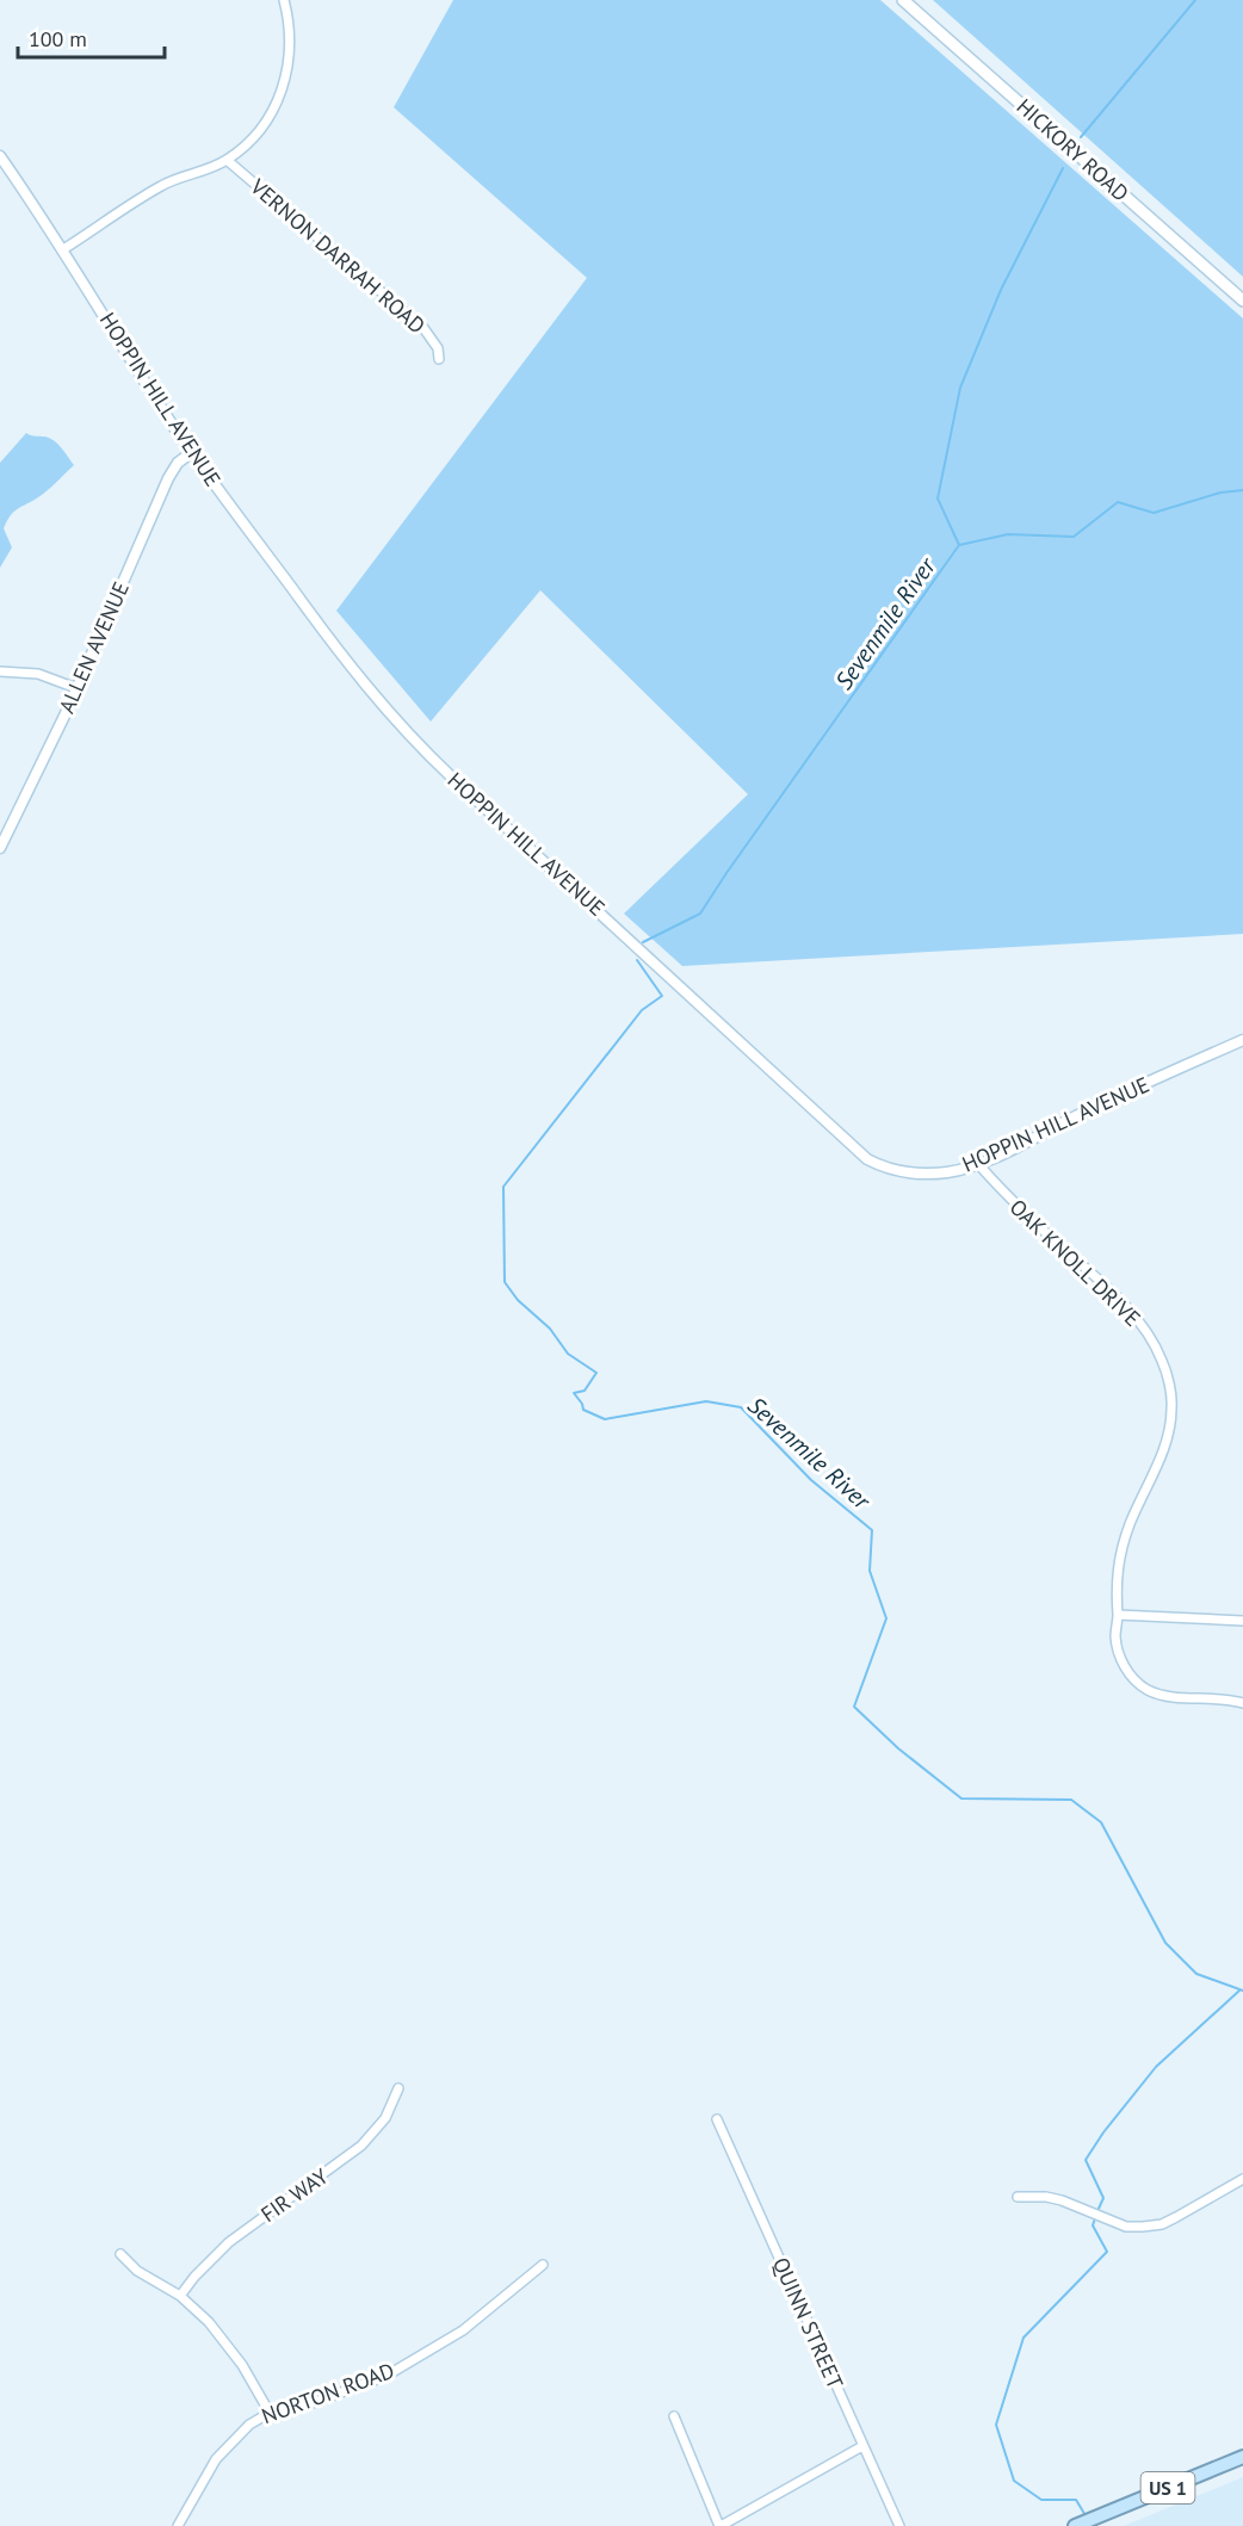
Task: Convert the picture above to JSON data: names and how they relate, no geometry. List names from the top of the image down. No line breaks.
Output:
{"streets":{"main road":["HICKORY ROAD","US 1"],"street":["VERNON DARRAH ROAD","HOPPIN HILL AVENUE","ALLEN AVENUE","OAK KNOLL DRIVE","FIR WAY","QUINN STREET","NORTON ROAD"]},"crossings":[["HOPPIN HILL AVENUE","ALLEN AVENUE"],["HOPPIN HILL AVENUE","OAK KNOLL DRIVE"]],"water":["Sevenmile River"],"scale_bar":"100 m"}
